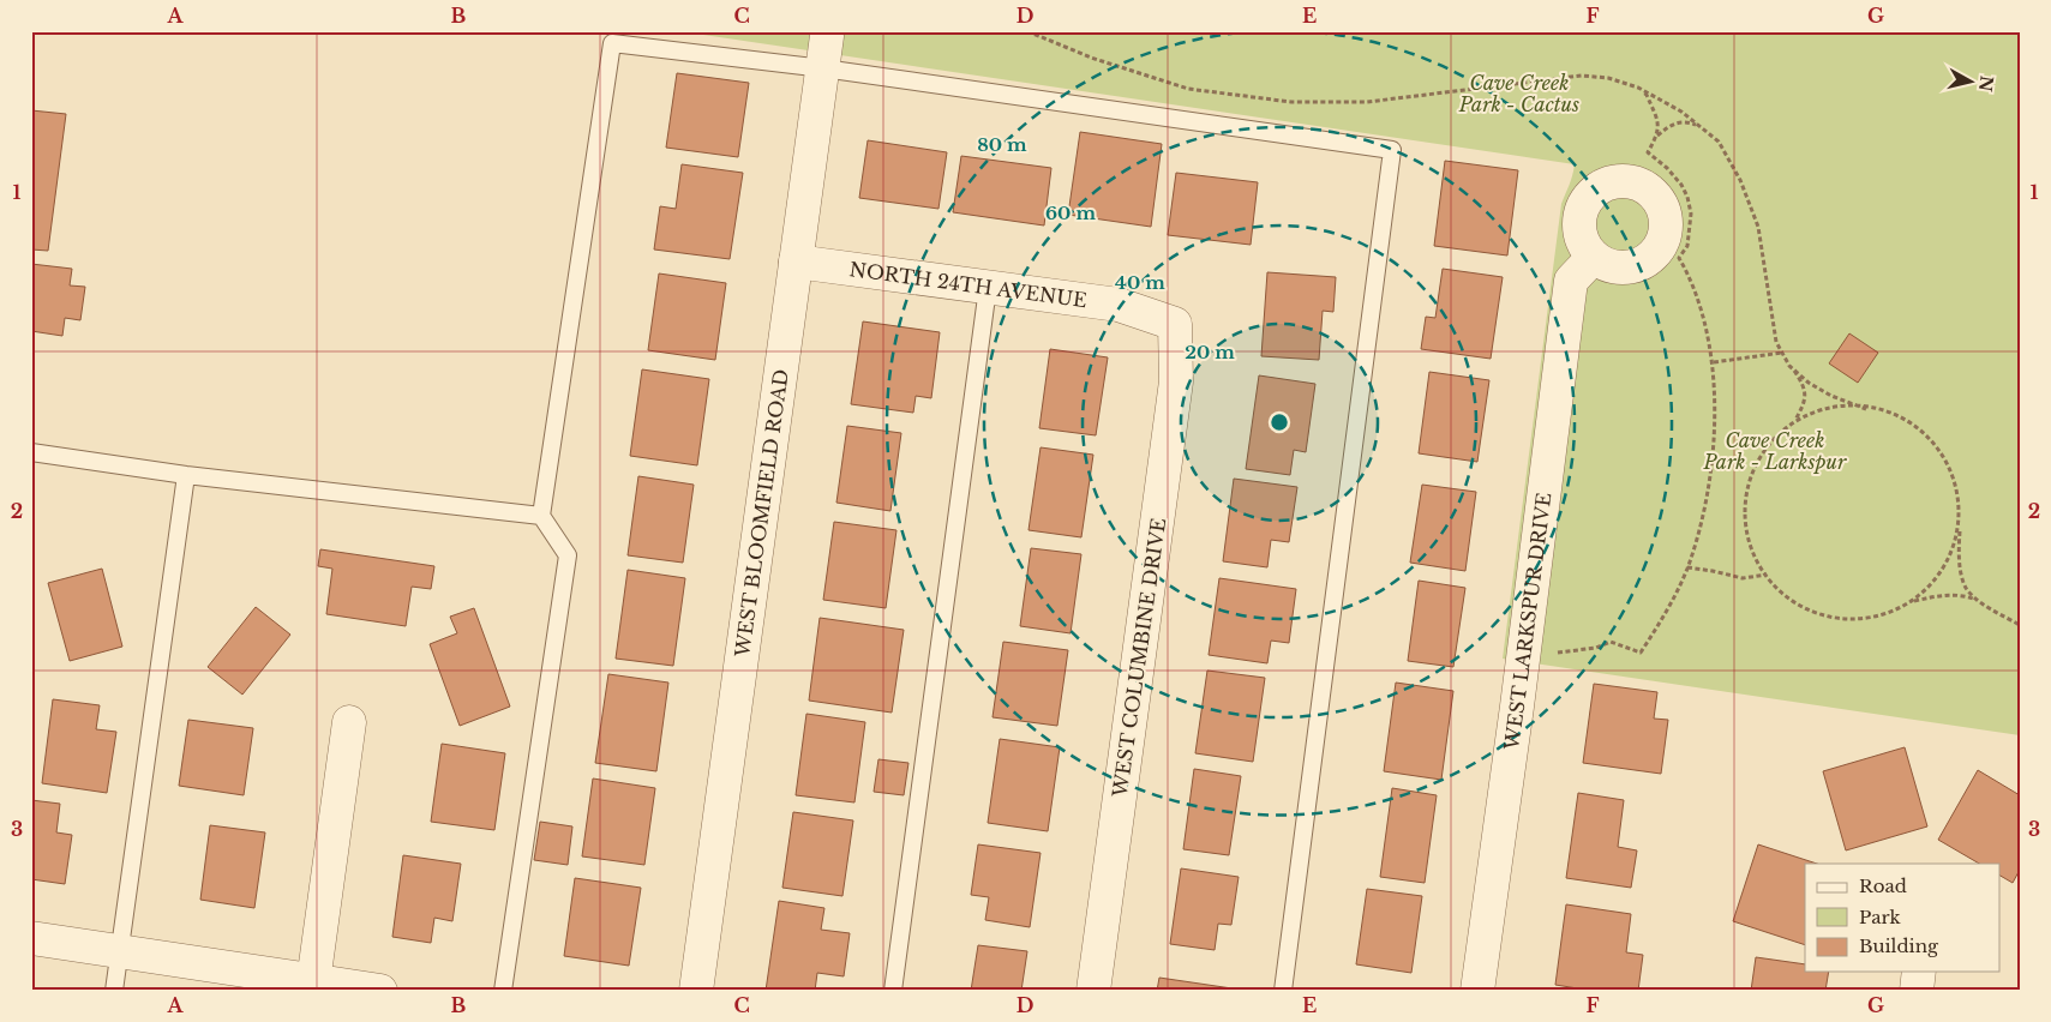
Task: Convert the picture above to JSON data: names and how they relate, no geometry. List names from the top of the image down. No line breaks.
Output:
{"streets":{"street":["NORTH 24TH AVENUE","WEST BLOOMFIELD ROAD","WEST LARKSPUR DRIVE","WEST COLUMBINE DRIVE"]},"crossings":[["NORTH 24TH AVENUE","WEST BLOOMFIELD ROAD"],["NORTH 24TH AVENUE","WEST COLUMBINE DRIVE"]],"parks":["Cave Creek Park - Cactus","Cave Creek Park - Larkspur"],"legend":["Road","Park","Building"],"north":"right","grid":{"columns":["A","B","C","D","E","F","G"],"rows":["1","2","3"]},"rings":["80 m","60 m","40 m","20 m"]}
